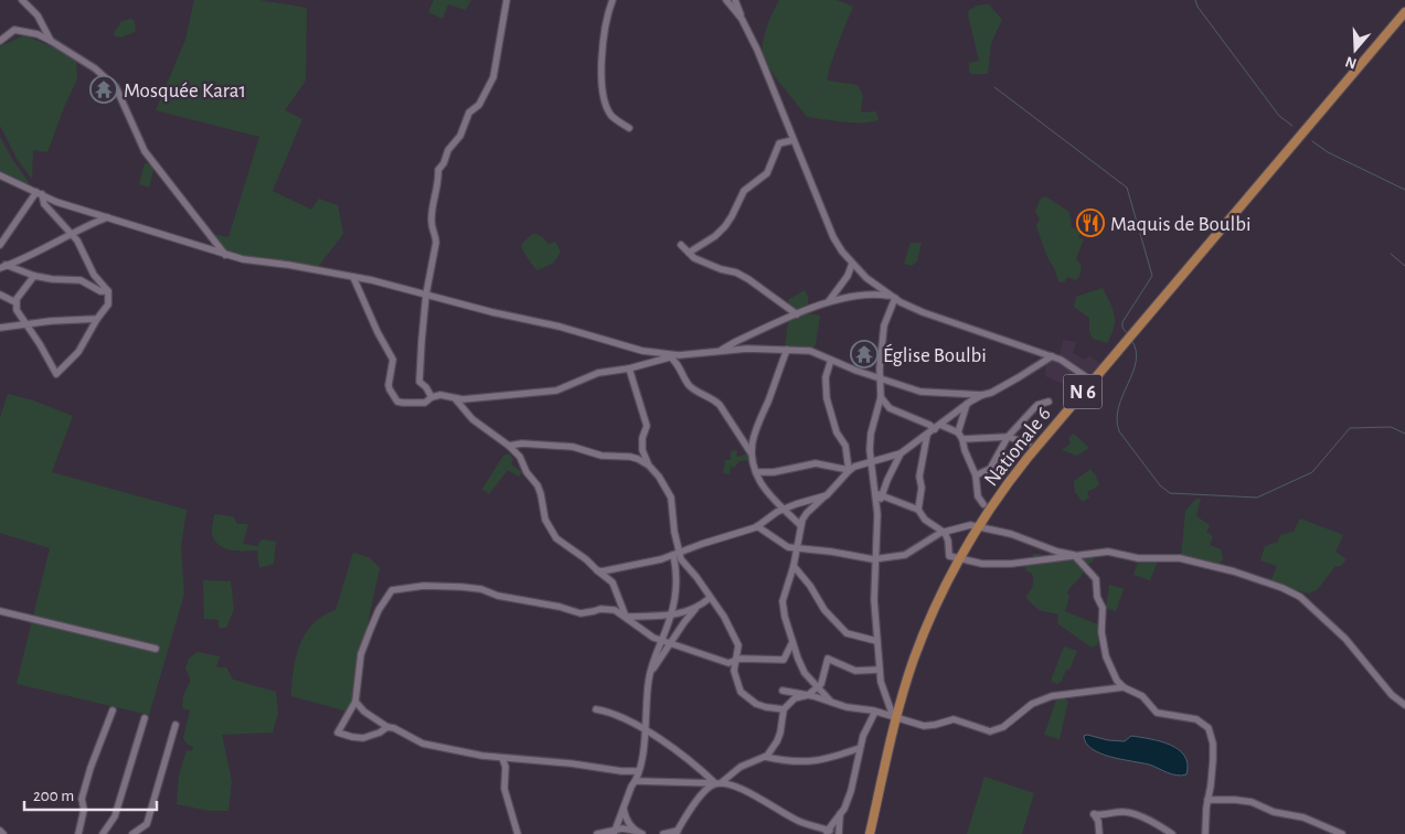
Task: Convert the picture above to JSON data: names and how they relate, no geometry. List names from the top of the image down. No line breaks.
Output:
{"streets":{"main road":["N 6","Nationale 6"]},"places":{"temple":["Mosquée Kara1","Église Boulbi"],"restaurant":["Maquis de Boulbi"]},"scale_bar":"200 m","north":"bottom"}
